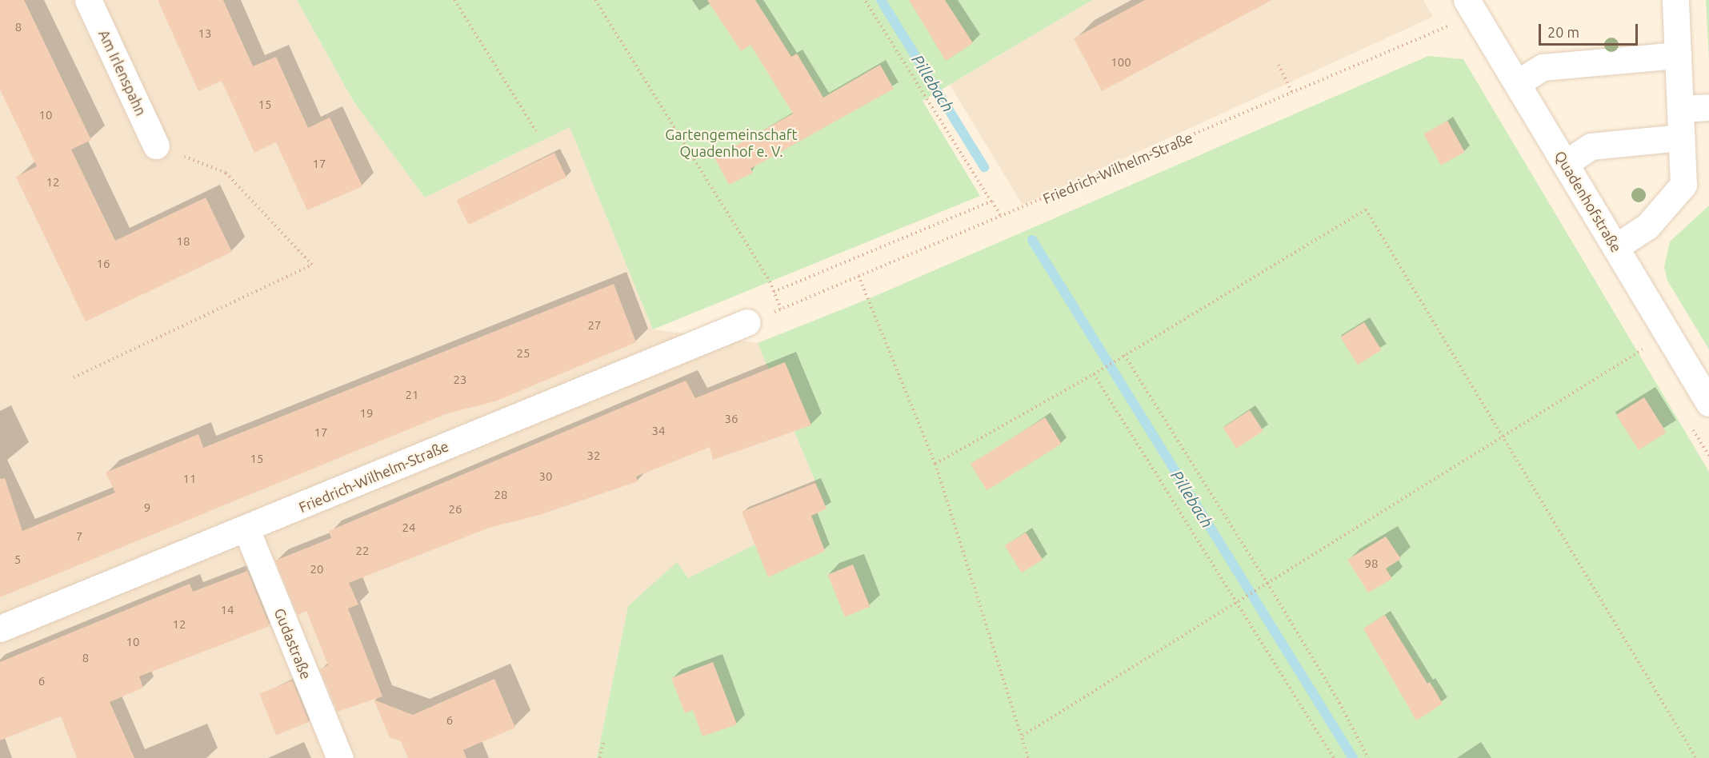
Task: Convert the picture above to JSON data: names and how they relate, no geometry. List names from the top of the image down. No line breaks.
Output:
{"streets":{"street":["Am Irlenspahn","Friedrich-Wilhelm-Straße","Quadenhofstraße","Gudastraße"]},"crossings":[["Friedrich-Wilhelm-Straße","Quadenhofstraße"],["Friedrich-Wilhelm-Straße","Gudastraße"]],"water":["Pillebach"],"parks":["Gartengemeinschaft Quadenhof e. V."],"house_numbers":["8","13","100","15","10","17","12","18","16","27","25","23","21","19","36","34","17","32","15","30","11","28","9","26","24","7","22","5","98","20","14","12","10","8","6","6"],"scale_bar":"20 m"}
